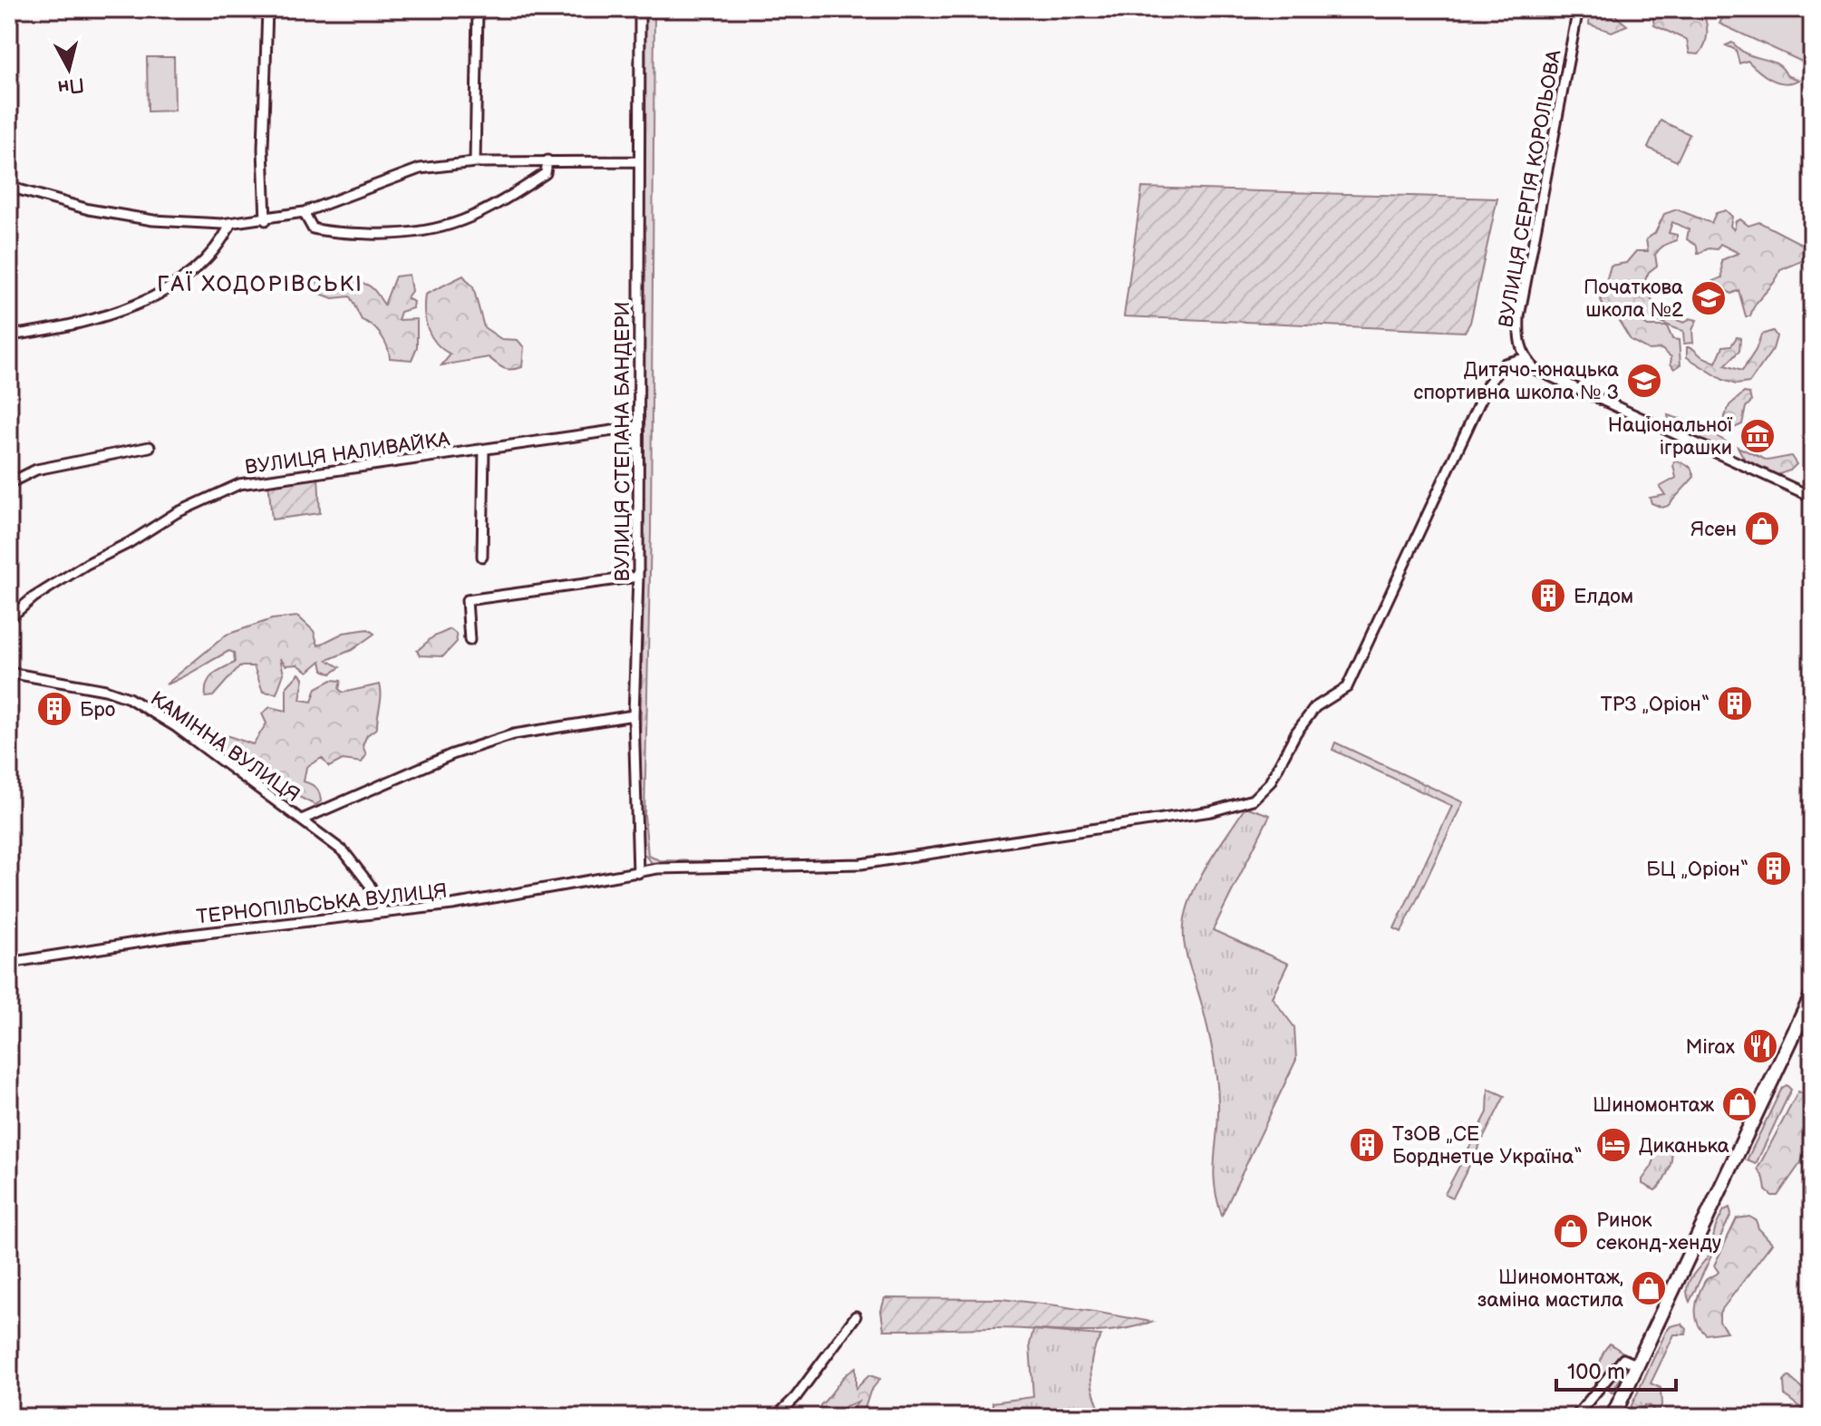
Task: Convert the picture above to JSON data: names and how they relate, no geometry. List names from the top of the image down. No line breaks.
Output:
{"streets":{"street":["ВУЛИЦЯ СЕРГІЯ КОРОЛЬОВА","ВУЛИЦЯ СТЕПАНА БАНДЕРИ","ВУЛИЦЯ НАЛИВАЙКА","КАМІННА ВУЛИЦЯ","ТЕРНОПІЛЬСЬКА ВУЛИЦЯ"]},"crossings":[["ВУЛИЦЯ СЕРГІЯ КОРОЛЬОВА","ТЕРНОПІЛЬСЬКА ВУЛИЦЯ"],["ВУЛИЦЯ СТЕПАНА БАНДЕРИ","ВУЛИЦЯ НАЛИВАЙКА"],["ВУЛИЦЯ СТЕПАНА БАНДЕРИ","ТЕРНОПІЛЬСЬКА ВУЛИЦЯ"],["КАМІННА ВУЛИЦЯ","ТЕРНОПІЛЬСЬКА ВУЛИЦЯ"]],"districts":["ГАЇ ХОДОРІВСЬКІ"],"places":{"school or university":["Початкова школа №2","Дитячо-юнацька спортивна школа № 3"],"museum":["Національної іграшки"],"shop":["Ясен","Шиномонтаж","Ринок секонд-хенду","Шиномонтаж, заміна мастила"],"building":["Елдом","ТРЗ „Оріон“","Бро","БЦ „Оріон“","ТзОВ „СЕ Борднетце Україна“"],"restaurant":["Mirax"],"hotel":["Диканька"]},"scale_bar":"100 m","north":"bottom"}
